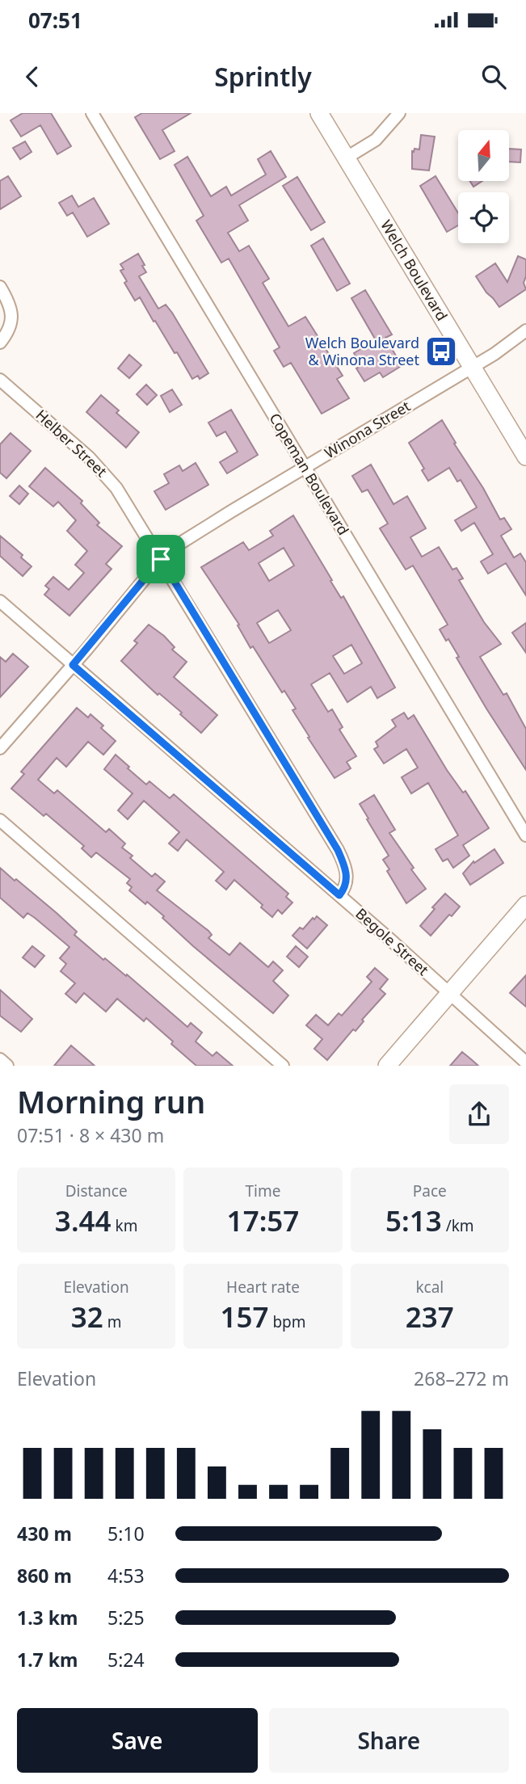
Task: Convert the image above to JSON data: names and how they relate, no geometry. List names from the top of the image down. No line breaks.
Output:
{"streets":{"main road":["Welch Boulevard"],"street":["Winona Street","Helber Street","Copeman Boulevard","Begole Street"]},"crossings":[["Welch Boulevard","Winona Street"],["Winona Street","Helber Street"],["Winona Street","Copeman Boulevard"],["Winona Street","Begole Street"],["Helber Street","Begole Street"]],"places":{"bus stop":["Welch Boulevard & Winona Street"]},"north":"top","page":{"status":"07:51","header":"Sprintly","heading":["Morning run","07:51 · 8 × 430 m"],"stats":[["Distance","3.44 km"],["Time","17:57"],["Pace","5:13 /km"],["Elevation","32 m"],["Heart rate","157 bpm"],["kcal","237"]],"chart":["Elevation","268–272 m"],"list":[{"name":"430 m","note":"5:10"},{"name":"860 m","note":"4:53"},{"name":"1.3 km","note":"5:25"},{"name":"1.7 km","note":"5:24"}],"buttons":["Save","Share"]}}
